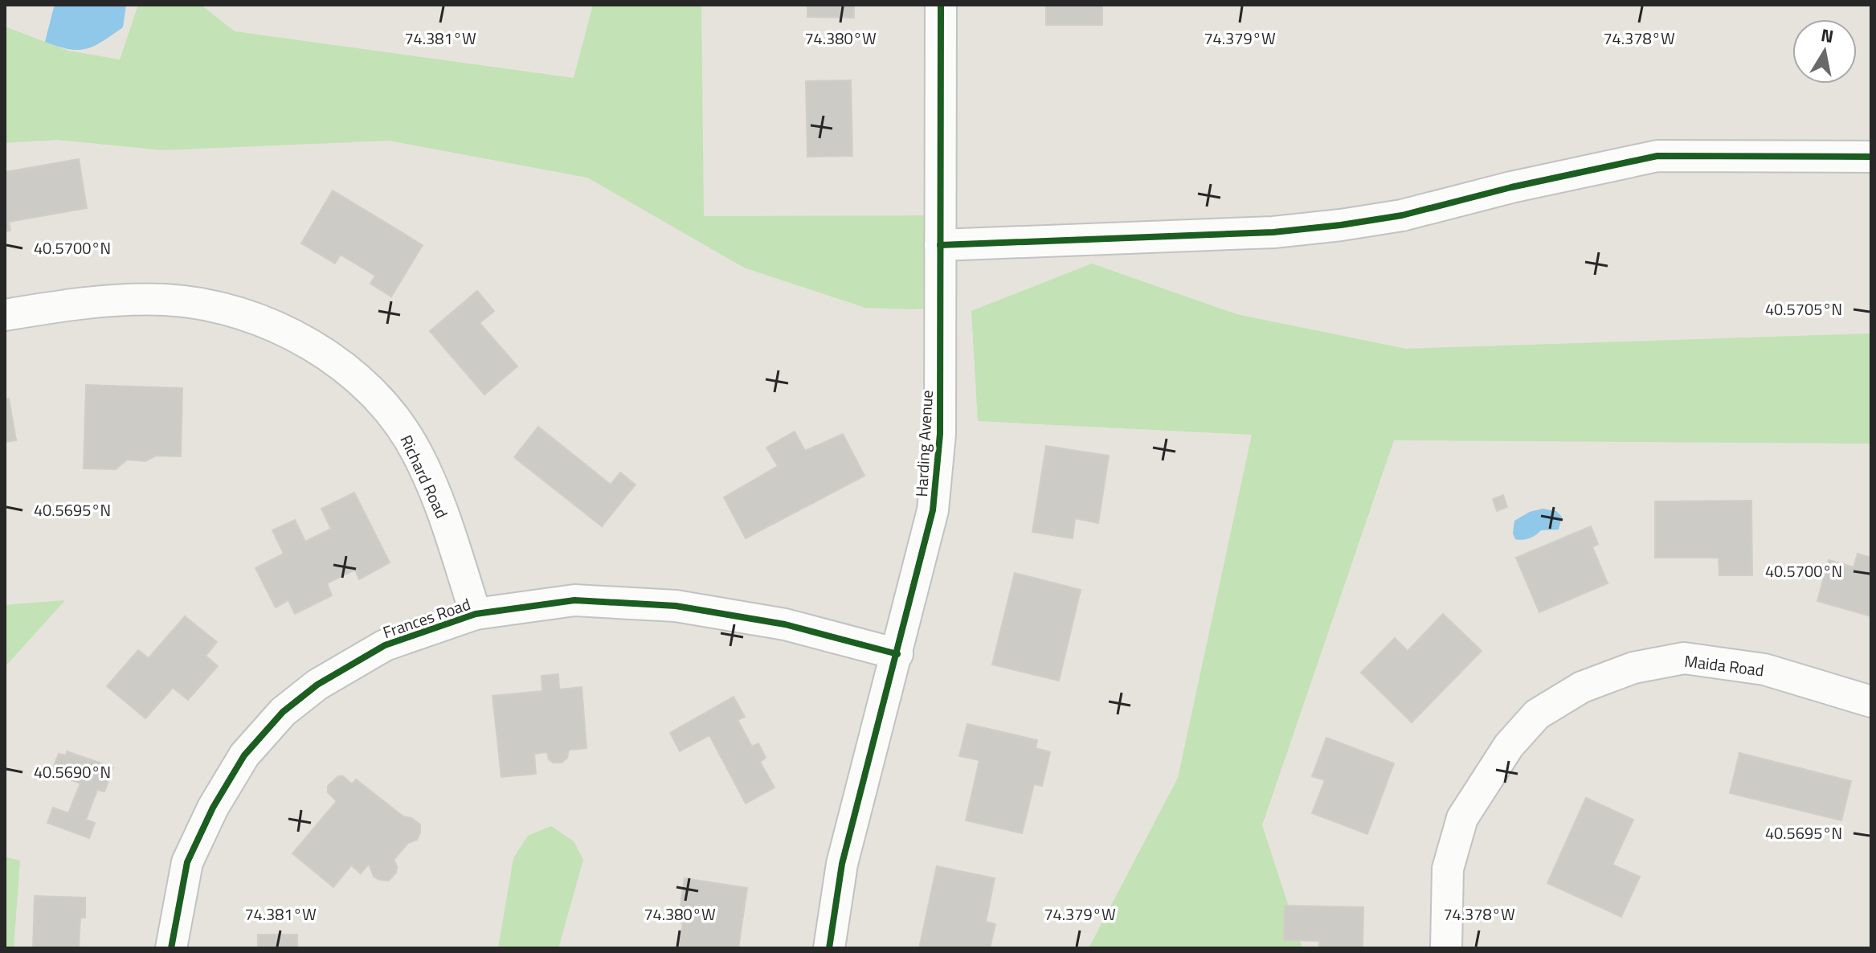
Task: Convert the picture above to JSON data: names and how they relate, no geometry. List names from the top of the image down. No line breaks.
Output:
{"streets":{"street":["Harding Avenue","Richard Road","Frances Road","Maida Road"]},"crossings":[["Harding Avenue","Frances Road"],["Richard Road","Frances Road"]],"north":"top","coordinates":["74.381°W","74.380°W","74.379°W","74.378°W","40.5700°N","40.5705°N","40.5695°N","40.5690°N"]}
